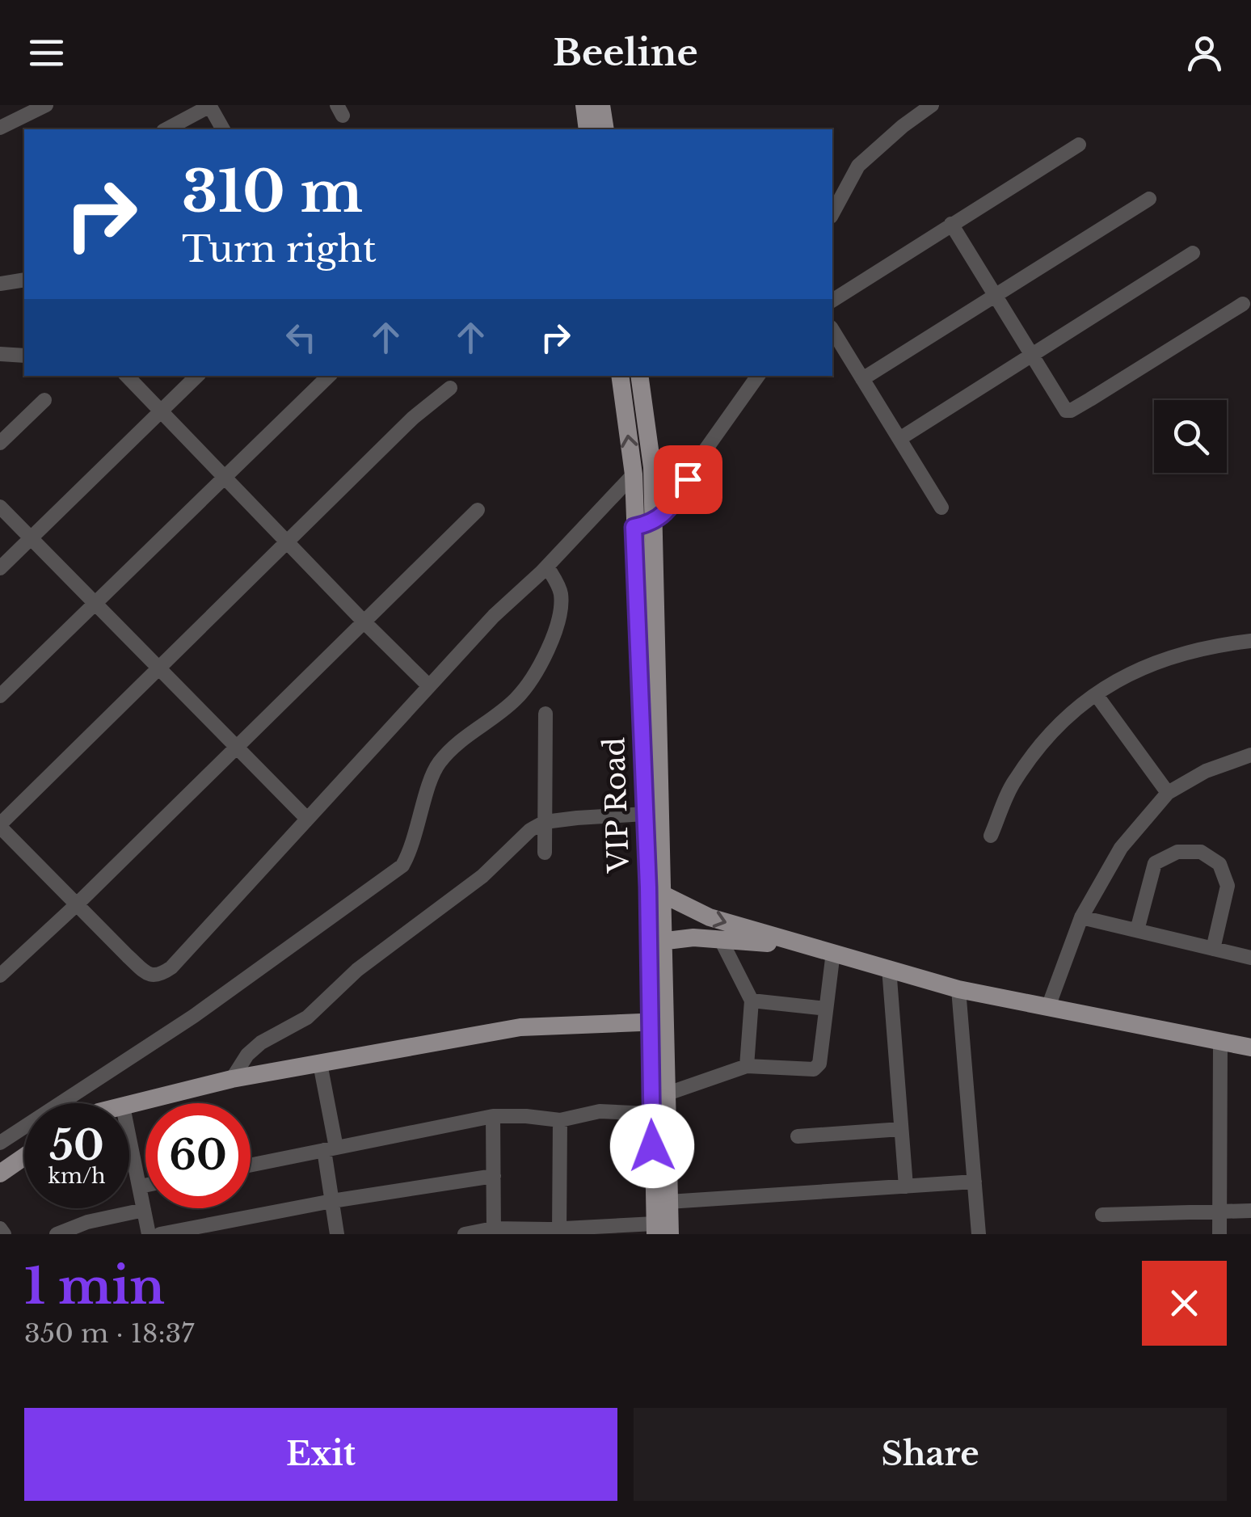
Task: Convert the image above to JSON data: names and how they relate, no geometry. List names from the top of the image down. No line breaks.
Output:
{"streets":{"main road":["VIP Road"]},"page":{"header":"Beeline","turn":["310 m","Turn right"],"speed":"50 km/h","limit":"60","heading":["1 min","350 m · 18:37"],"buttons":["Exit","Share"]}}
